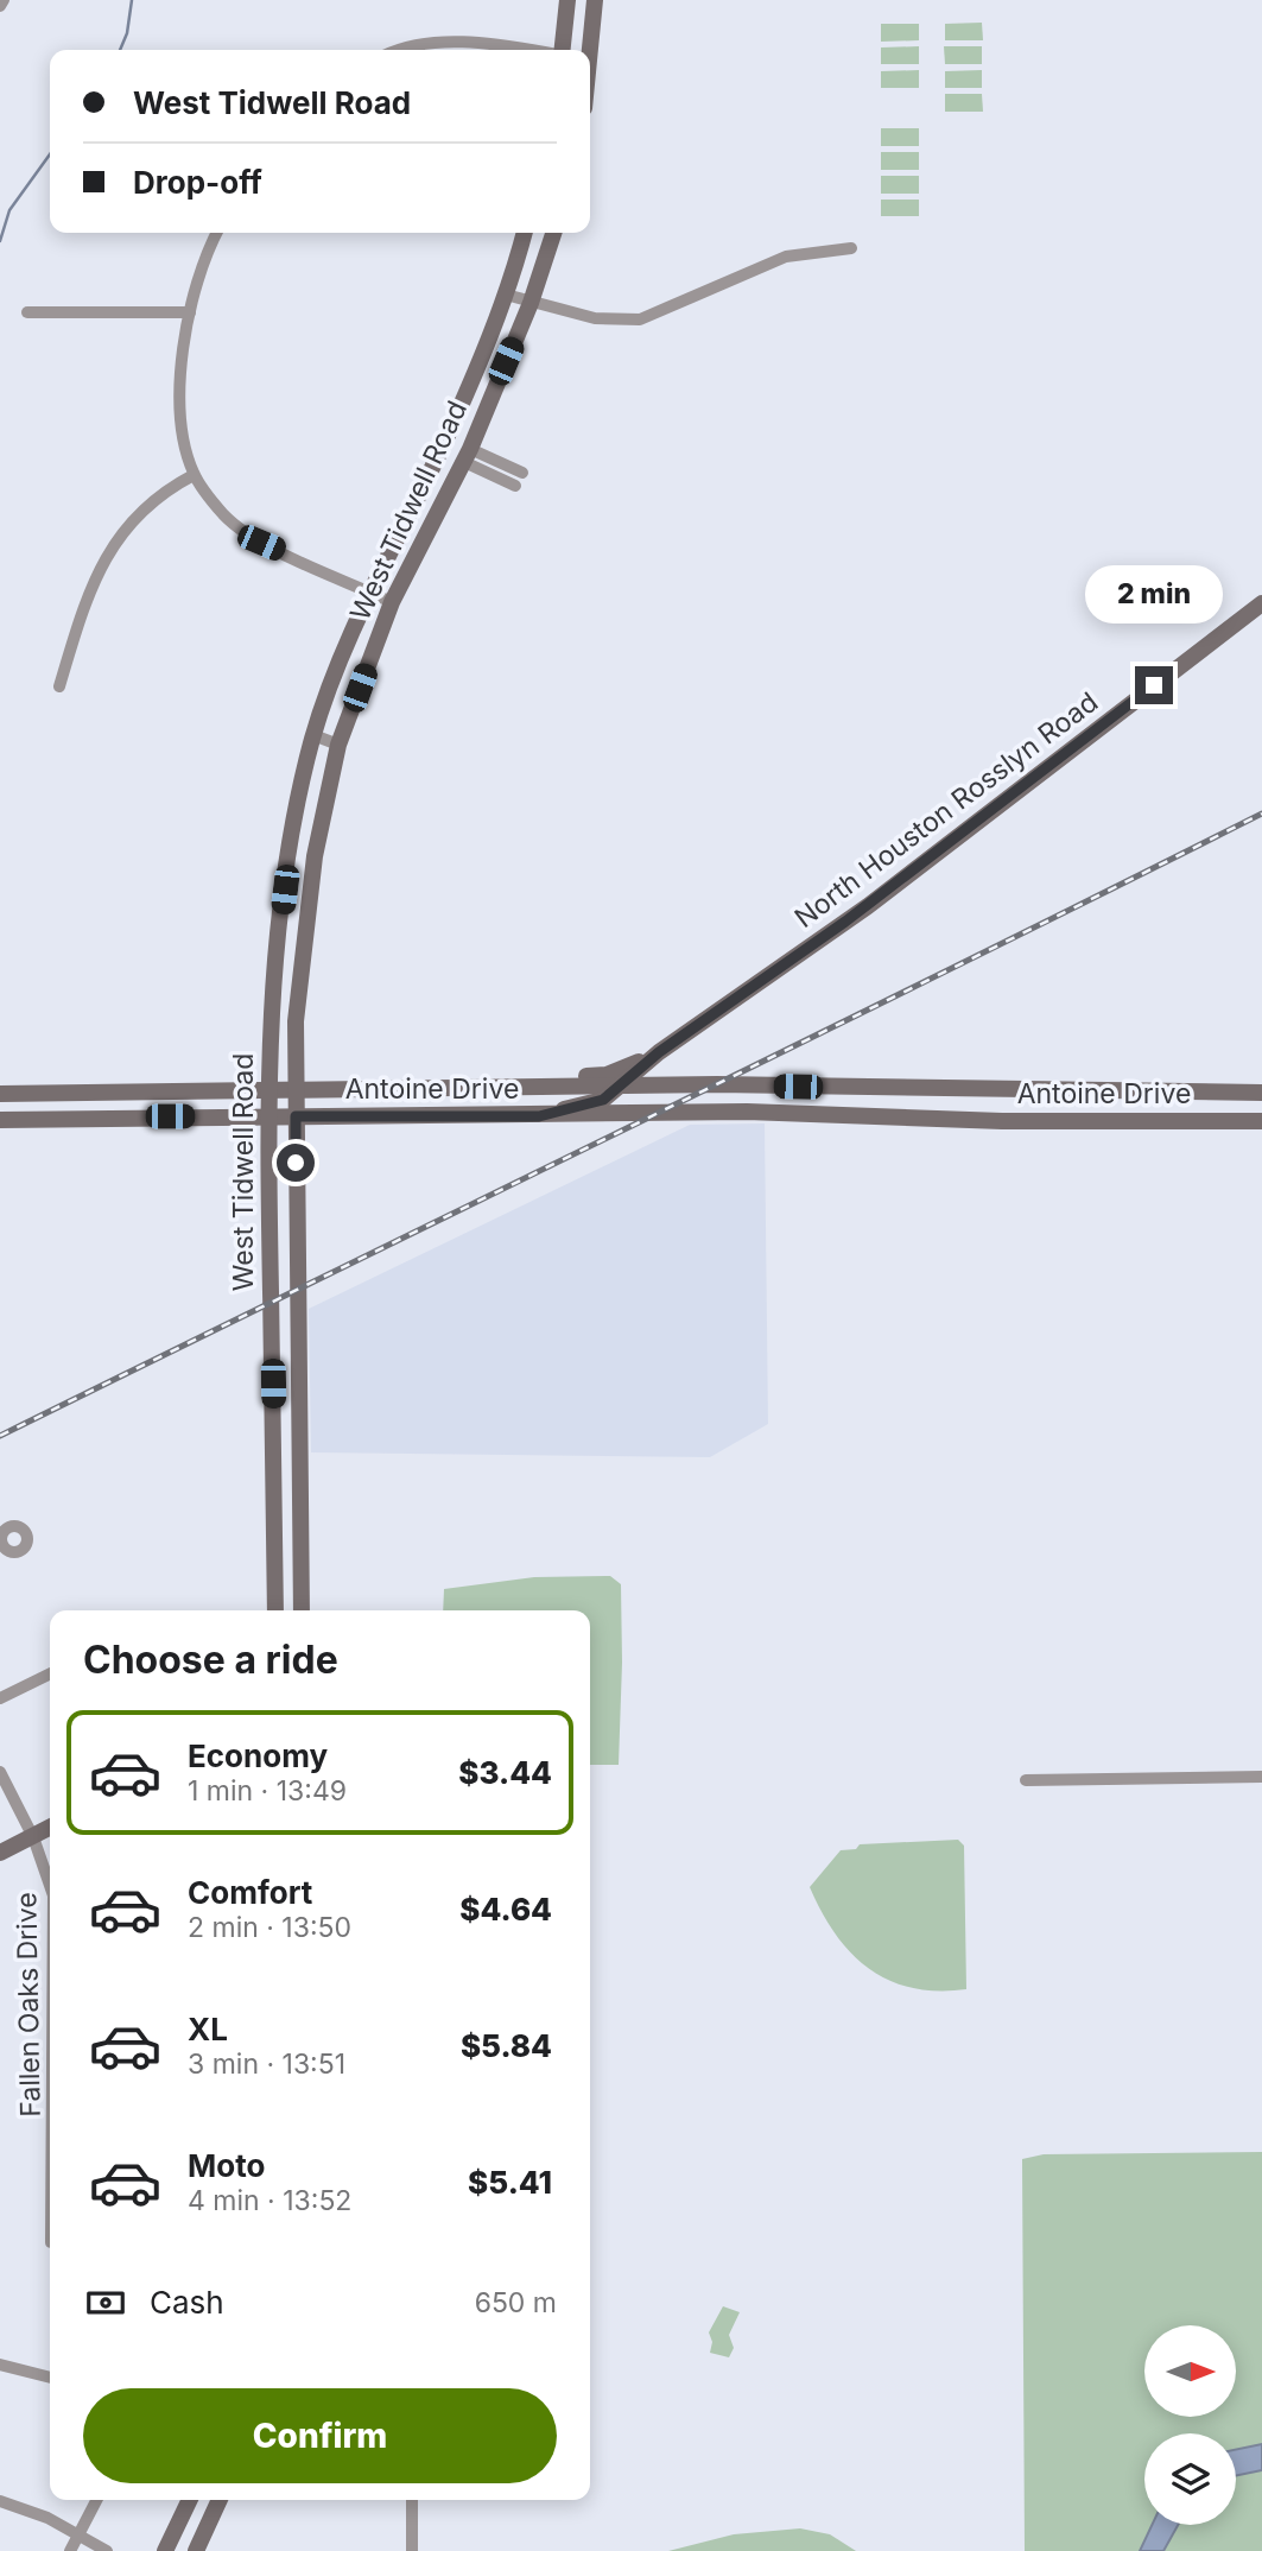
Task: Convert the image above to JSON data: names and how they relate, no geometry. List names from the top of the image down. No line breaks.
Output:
{"streets":{"main road":["West Tidwell Road","North Houston Rosslyn Road","Antoine Drive"],"street":["Fallen Oaks Drive"]},"crossings":[["West Tidwell Road","Antoine Drive"],["North Houston Rosslyn Road","Antoine Drive"]],"north":"right","page":{"banner":["West Tidwell Road","Drop-off"],"bubble":"2 min","heading":"Choose a ride","list":[{"name":"Economy","note":"1 min · 13:49","value":"$3.44"},{"name":"Comfort","note":"2 min · 13:50","value":"$4.64"},{"name":"XL","note":"3 min · 13:51","value":"$5.84"},{"name":"Moto","note":"4 min · 13:52","value":"$5.41"}],"pay":["Cash","650 m"],"buttons":"Confirm"}}
